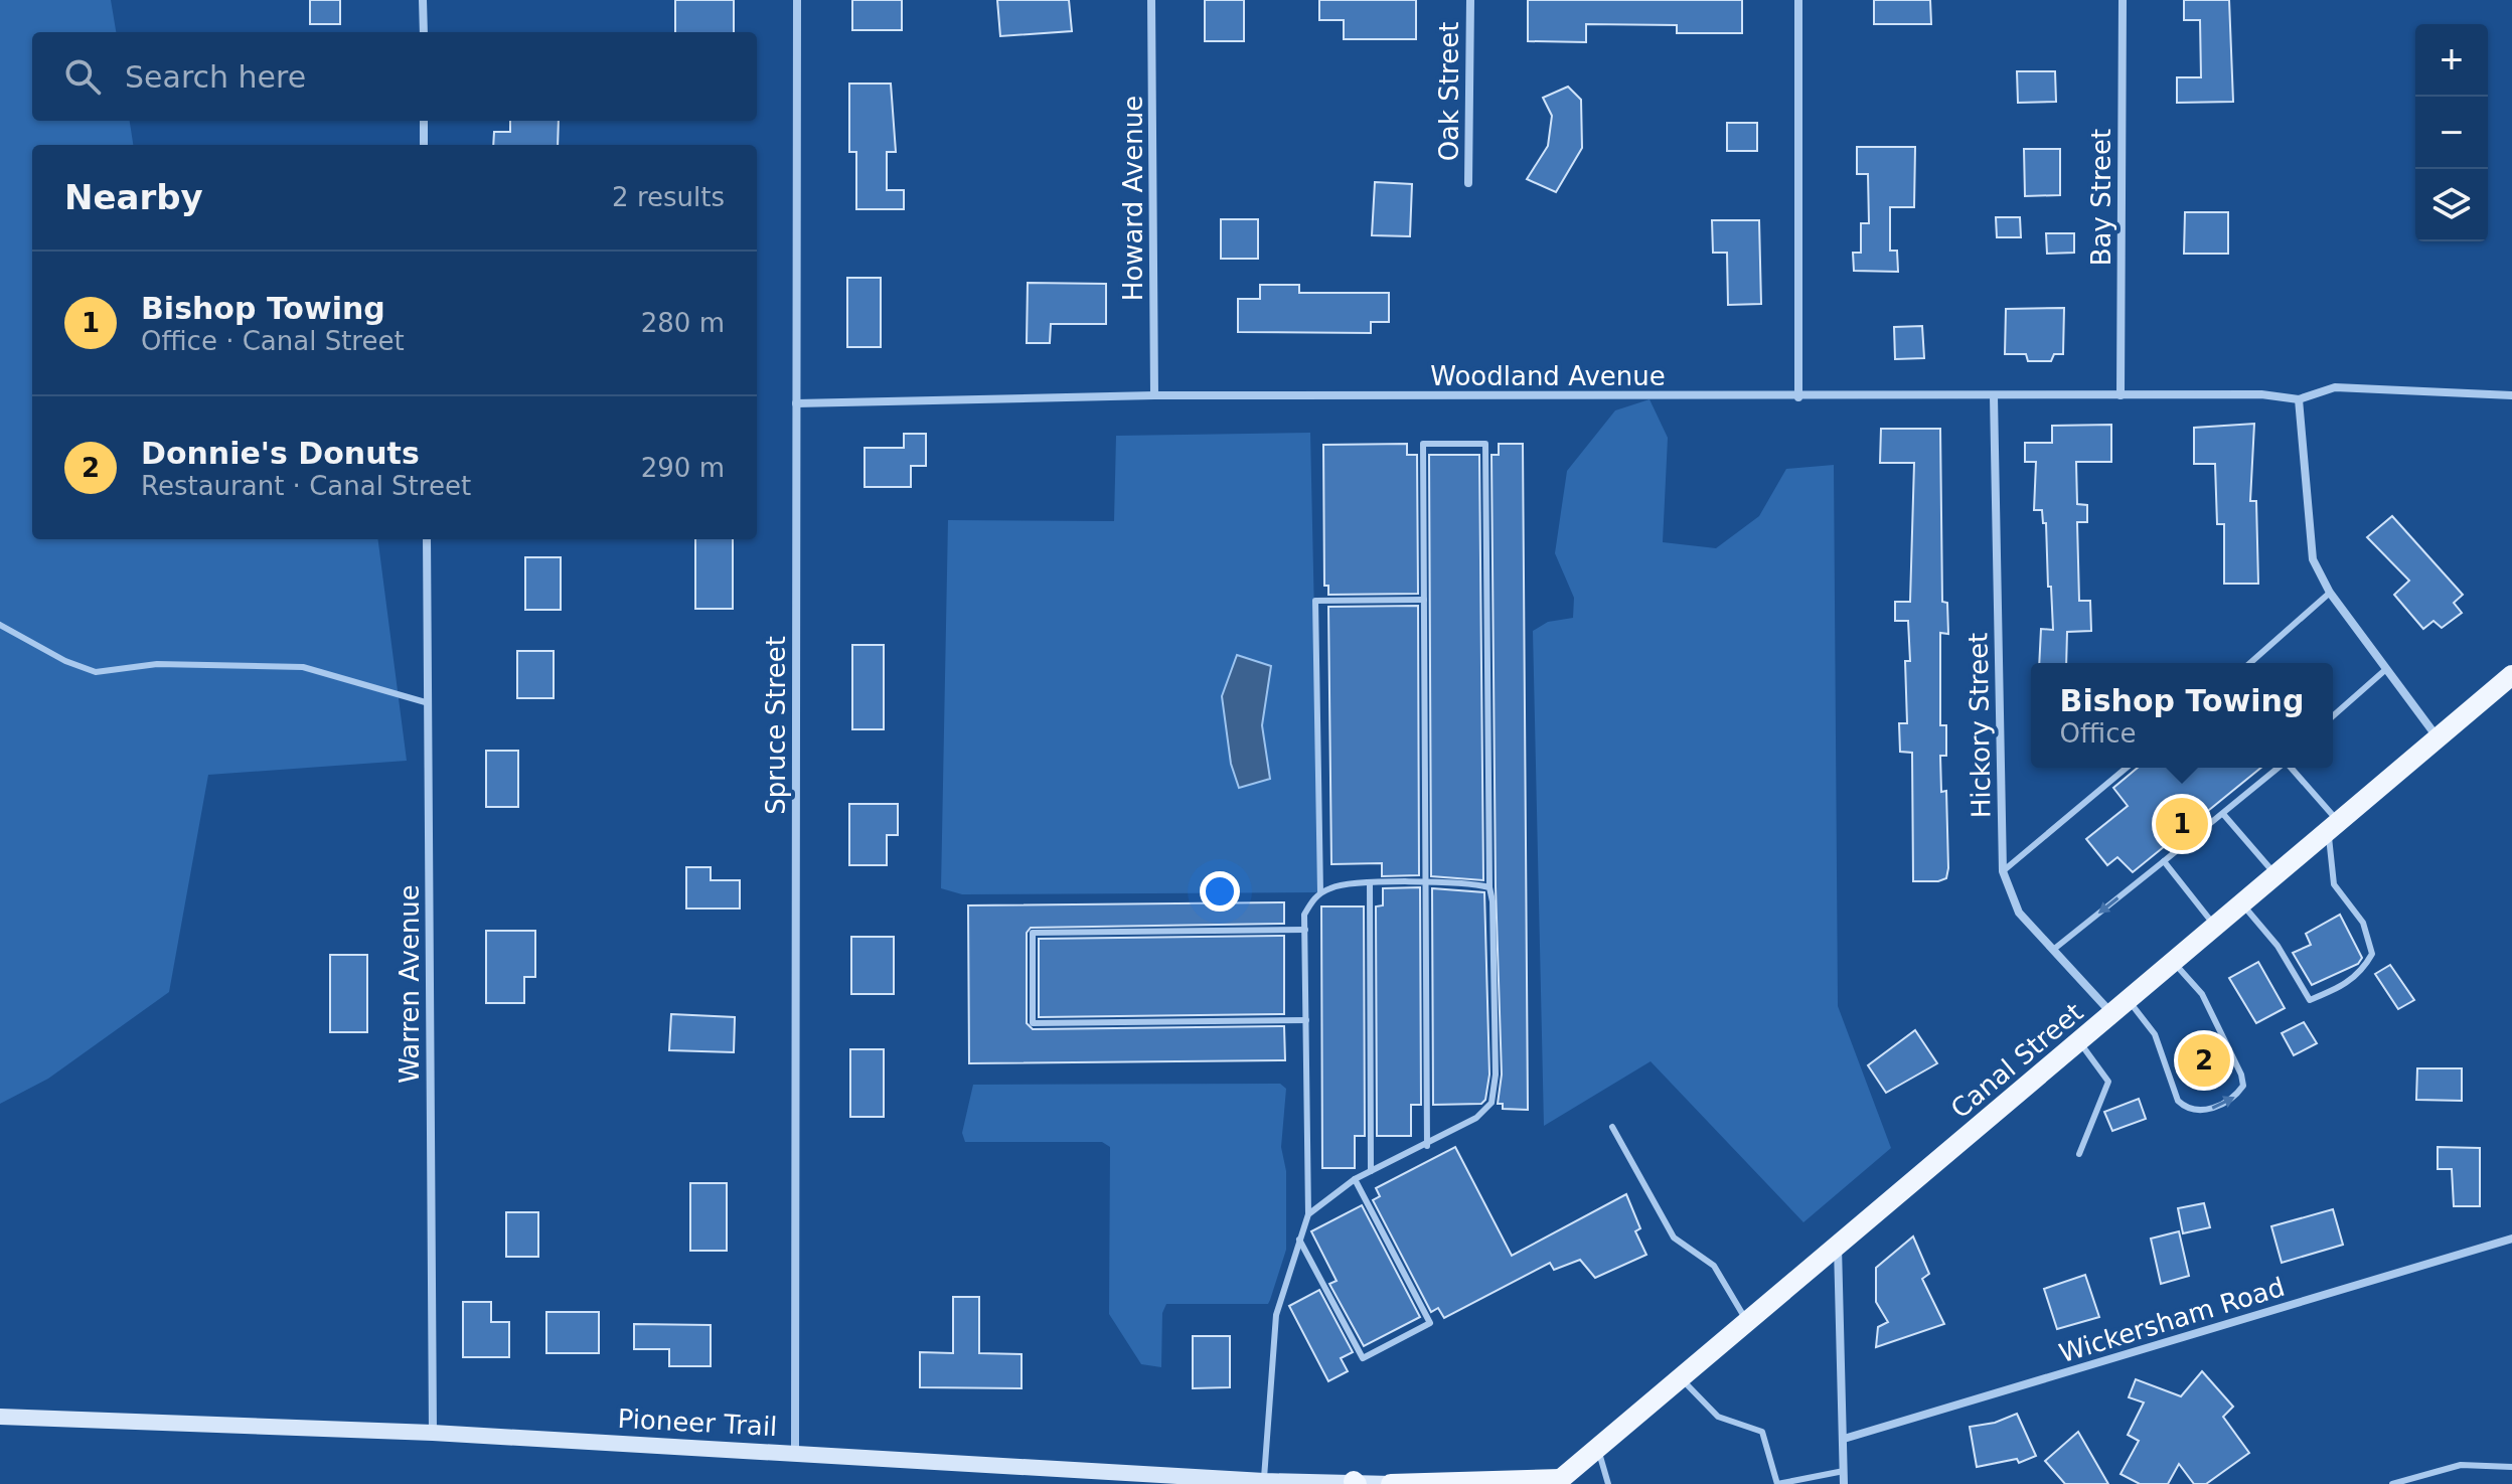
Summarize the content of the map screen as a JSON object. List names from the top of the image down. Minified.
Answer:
{"streets":{"main road":["Canal Street"],"street":["Oak Street","Bay Street","Howard Avenue","Woodland Avenue","Spruce Street","Hickory Street","Warren Avenue","Wickersham Road","Pioneer Trail"]},"crossings":[["Bay Street","Woodland Avenue"],["Howard Avenue","Woodland Avenue"],["Woodland Avenue","Spruce Street"],["Woodland Avenue","Hickory Street"],["Spruce Street","Pioneer Trail"],["Hickory Street","Canal Street"],["Warren Avenue","Pioneer Trail"]],"page":{"map_buttons":["+","−"],"search":"Search here","heading":["Nearby","2 results"],"list":[{"mark":"1","name":"Bishop Towing","note":"Office · Canal Street","value":"280 m"},{"mark":"2","name":"Donnie's Donuts","note":"Restaurant · Canal Street","value":"290 m"}],"popup":["Bishop Towing","Office"],"pins":["1","2"]}}
